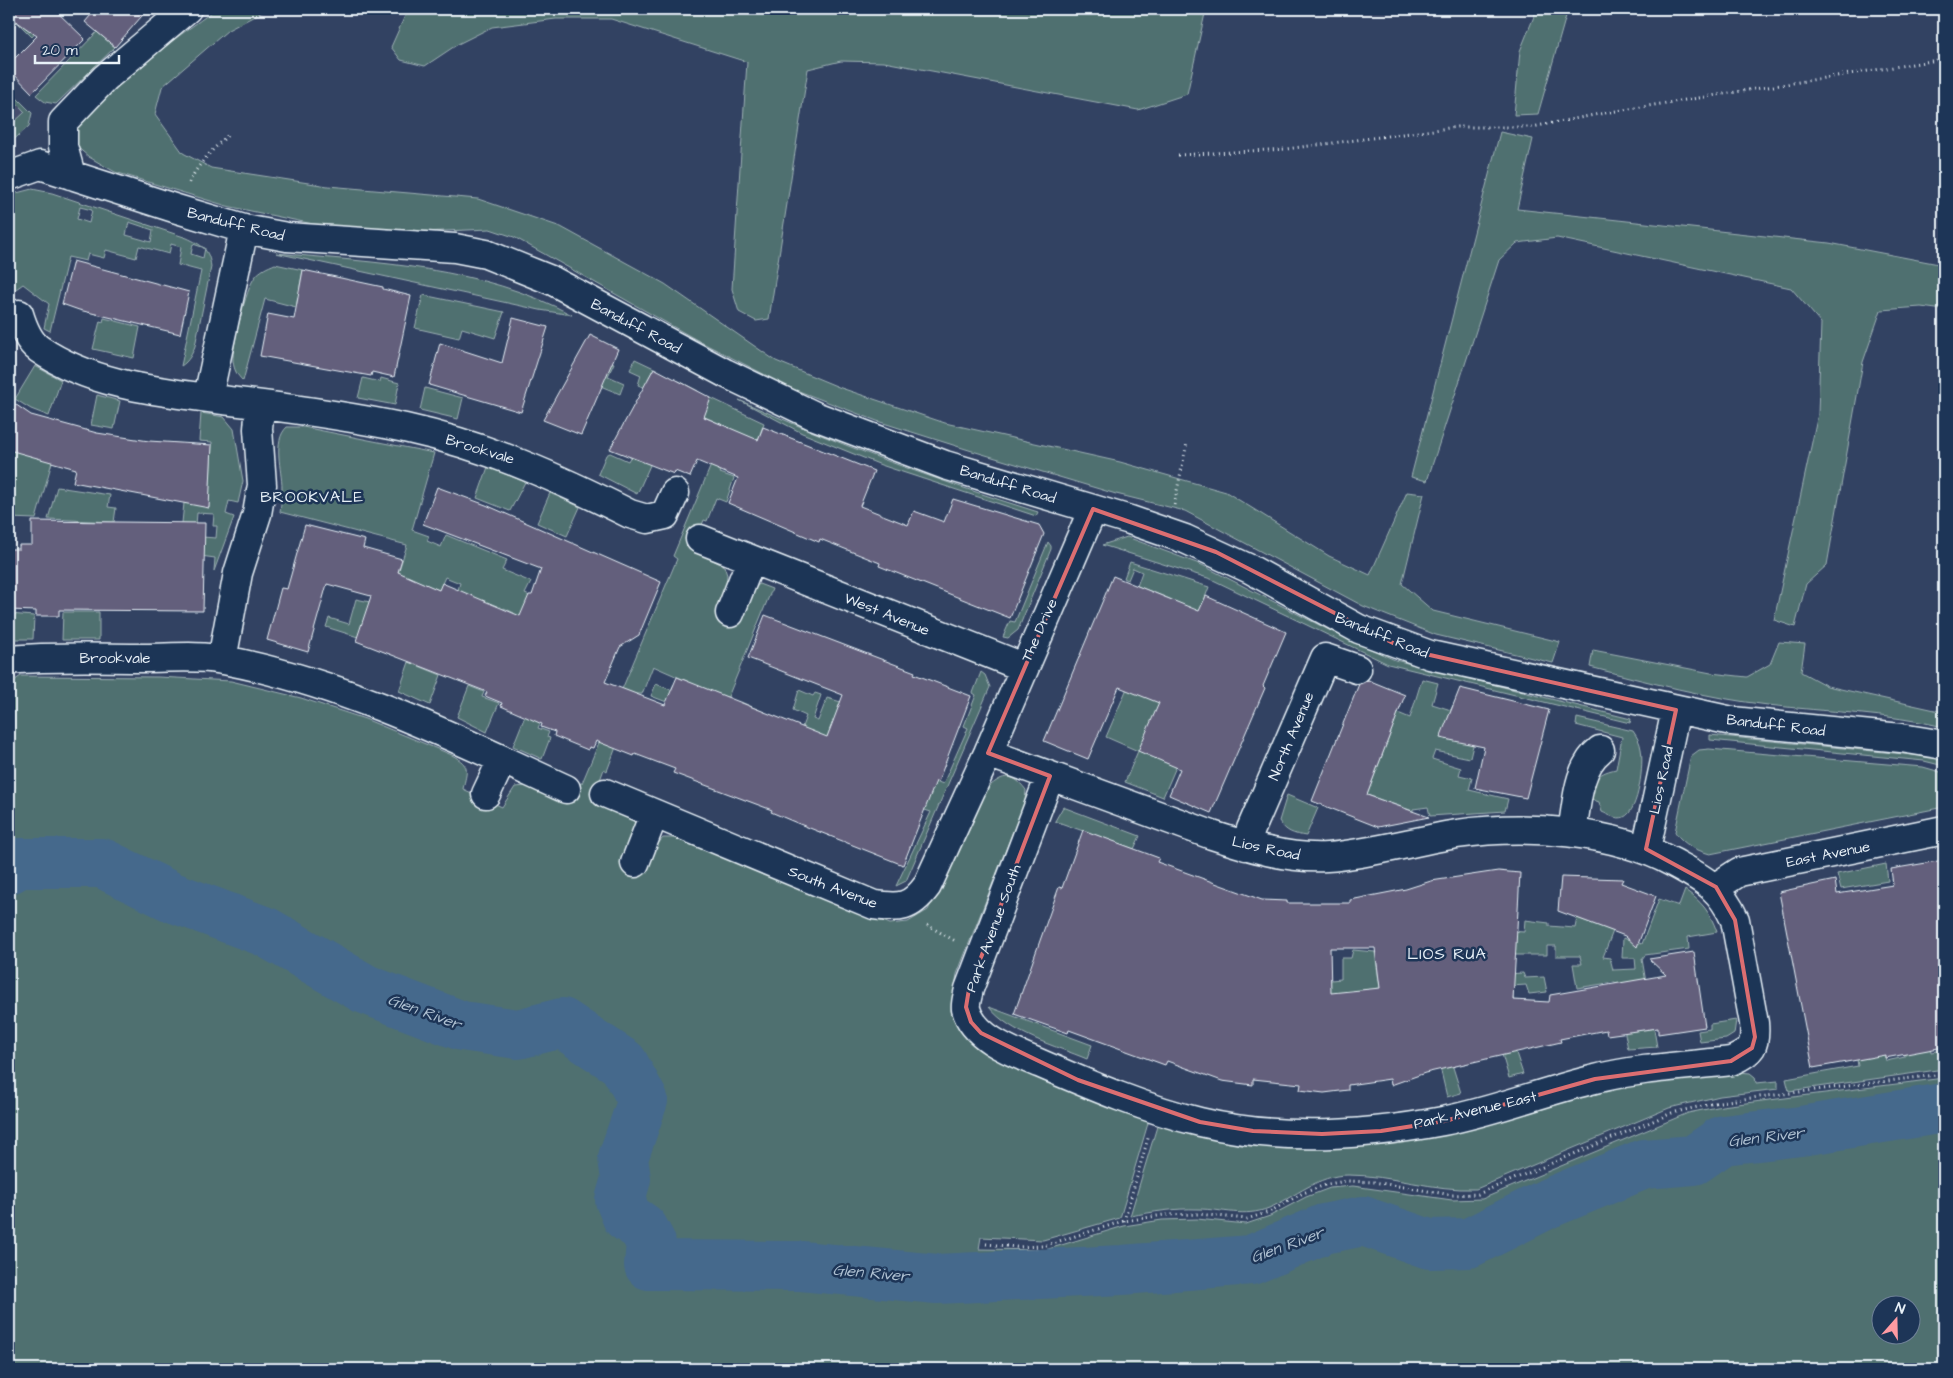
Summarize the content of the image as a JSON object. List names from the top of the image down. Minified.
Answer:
{"streets":{"street":["Banduff Road","Brookvale","West Avenue","The Drive","North Avenue","Lios Road","East Avenue","South Avenue","Park Avenue South","Park Avenue East"]},"crossings":[["Banduff Road","The Drive"],["Banduff Road","Lios Road"],["West Avenue","The Drive"],["The Drive","Lios Road"],["North Avenue","Lios Road"],["Lios Road","East Avenue"],["Lios Road","Park Avenue South"],["Lios Road","Park Avenue East"],["East Avenue","Park Avenue East"],["Park Avenue South","Park Avenue East"]],"districts":["BROOKVALE","LIOS RUA"],"water":["Glen River"],"scale_bar":"20 m","north":"top"}
